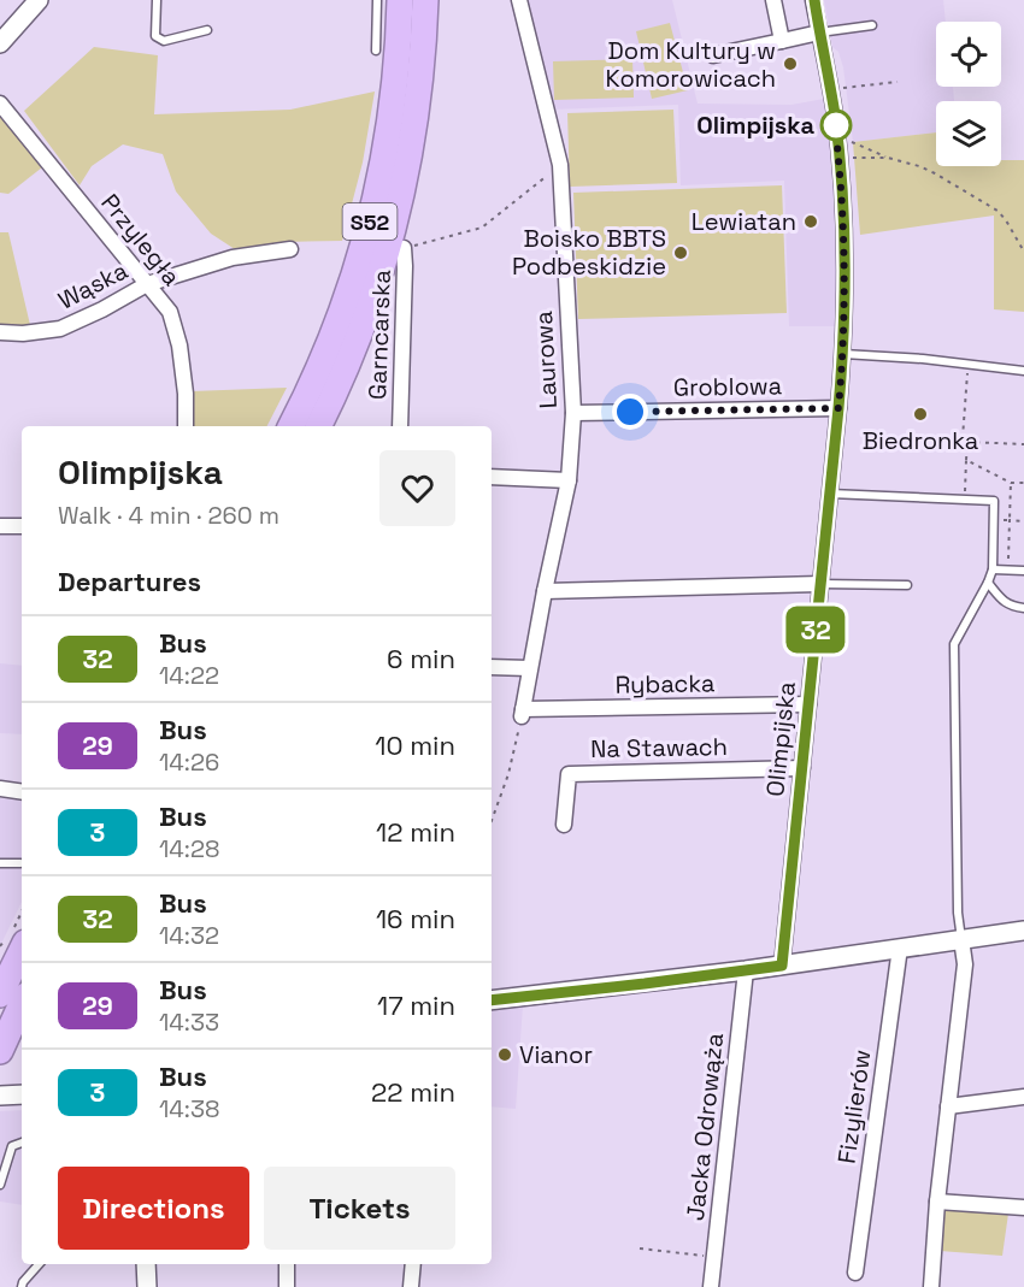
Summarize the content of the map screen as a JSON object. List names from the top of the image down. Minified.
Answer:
{"streets":{"highway":["S52"],"street":["Przyległa","Wąska","Garncarska","Laurowa","Groblowa","Rybacka","Olimpijska","Na Stawach","Fizylierów","Jacka Odrowąża"]},"crossings":[["Przyległa","Wąska"],["Garncarska","Laurowa"],["Laurowa","Groblowa"],["Laurowa","Rybacka"],["Groblowa","Olimpijska"],["Rybacka","Olimpijska"],["Olimpijska","Na Stawach"]],"places":["Dom Kultury w Komorowicach","Olimpijska","Lewiatan","Boisko BBTS Podbeskidzie","Biedronka","Vianor"],"lines":["bus line 32"],"page":{"on_map":"32","heading":[["Olimpijska","Walk · 4 min · 260 m"],"Departures"],"list":[{"mark":"32","name":"Bus","note":"14:22","value":"6 min"},{"mark":"29","name":"Bus","note":"14:26","value":"10 min"},{"mark":"3","name":"Bus","note":"14:28","value":"12 min"},{"mark":"32","name":"Bus","note":"14:32","value":"16 min"},{"mark":"29","name":"Bus","note":"14:33","value":"17 min"},{"mark":"3","name":"Bus","note":"14:38","value":"22 min"}],"buttons":["Directions","Tickets"]}}
